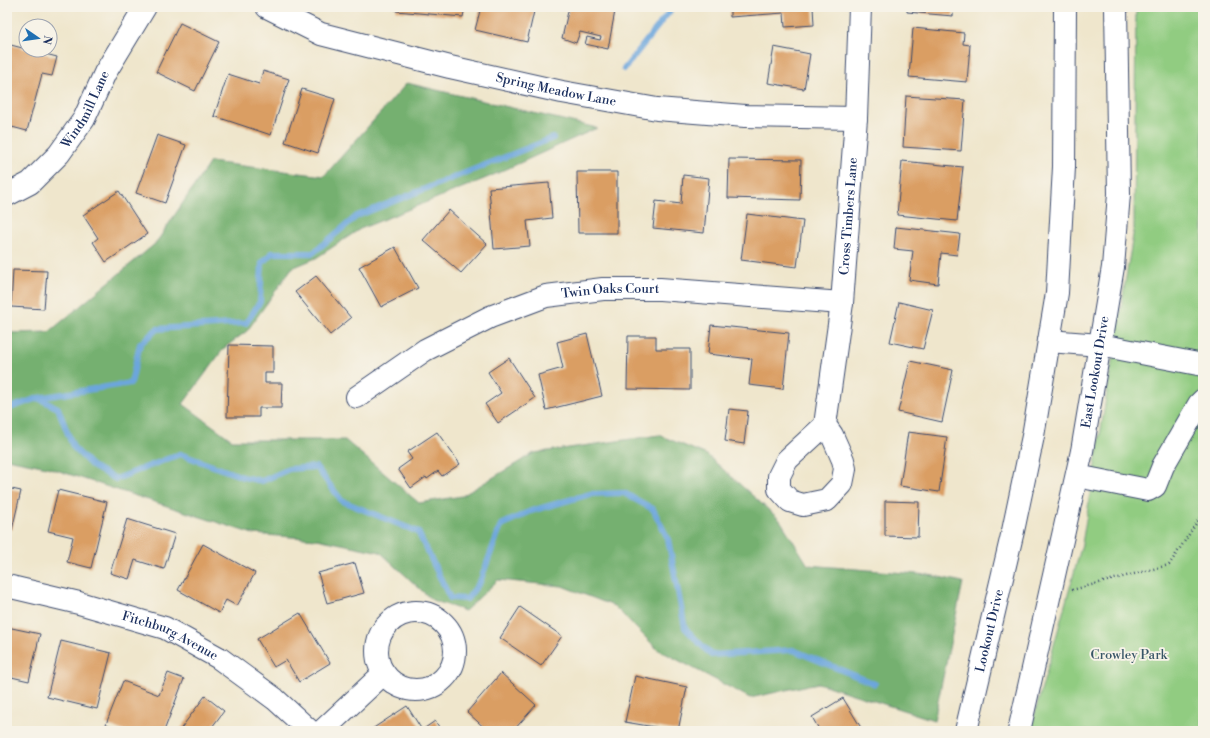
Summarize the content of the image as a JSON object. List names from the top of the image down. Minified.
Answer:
{"streets":{"street":["Spring Meadow Lane","Windmill Lane","Cross Timbers Lane","Twin Oaks Court","East Lookout Drive","Lookout Drive","Fitchburg Avenue"]},"crossings":[["Spring Meadow Lane","Cross Timbers Lane"],["Cross Timbers Lane","Twin Oaks Court"]],"parks":["Crowley Park"],"north":"right"}
